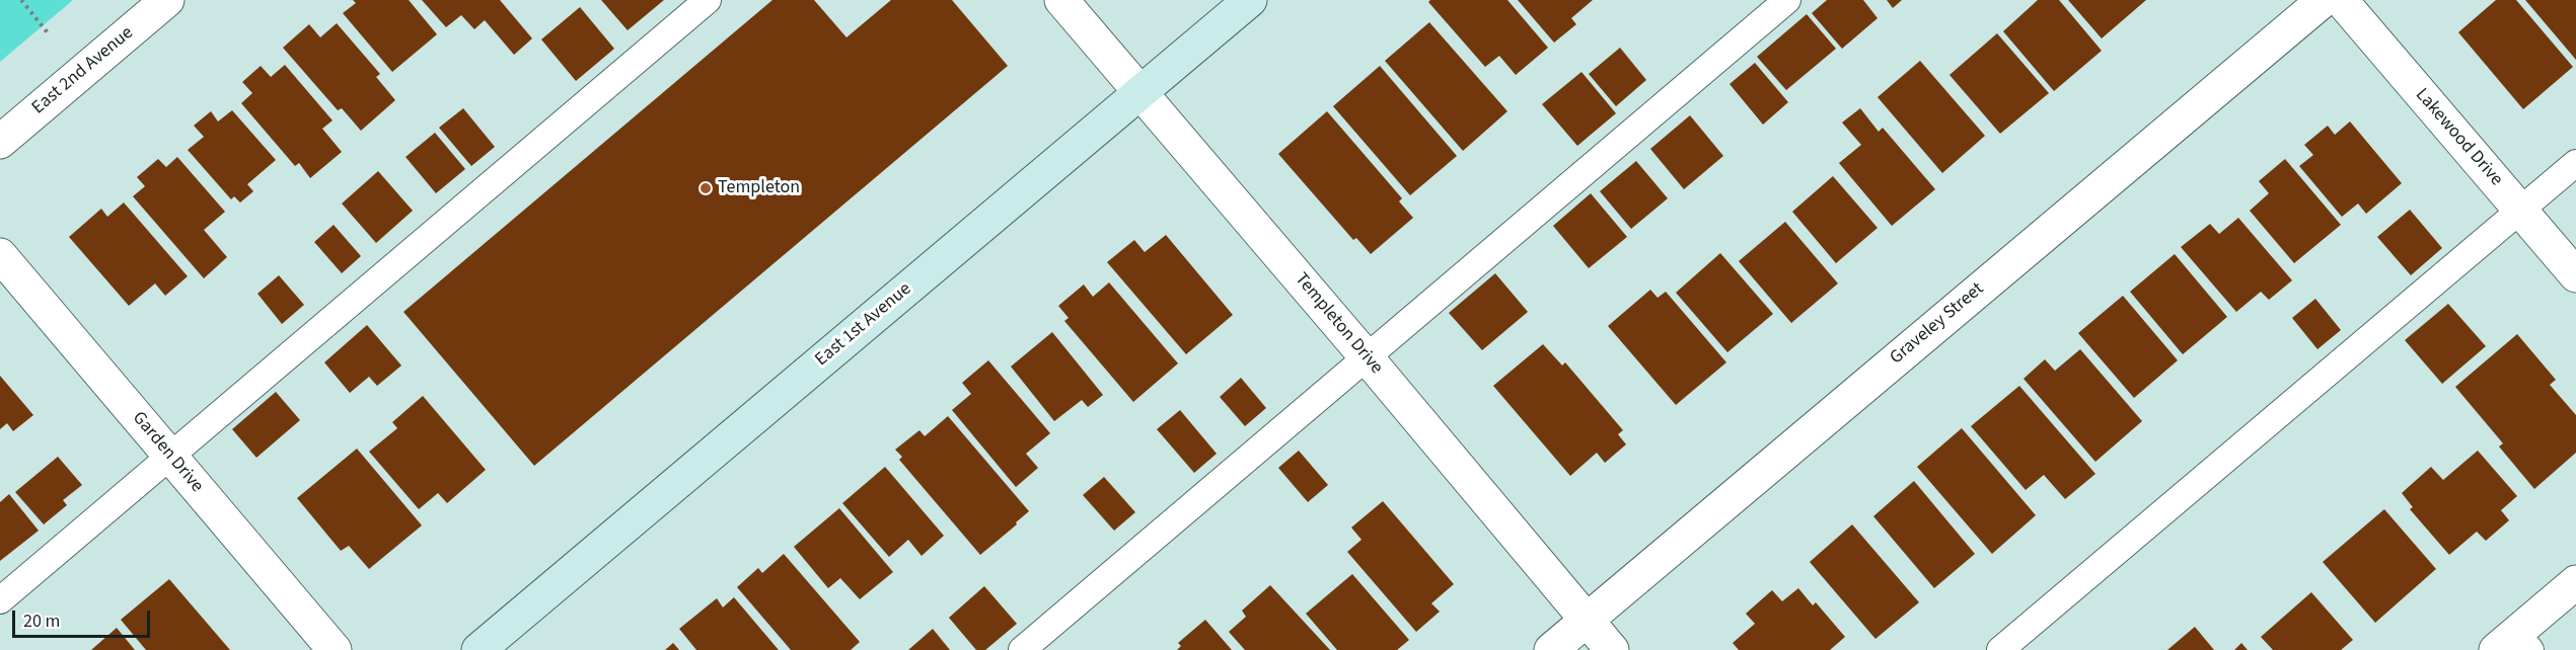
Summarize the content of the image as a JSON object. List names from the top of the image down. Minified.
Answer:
{"streets":{"main road":["East 1st Avenue"],"street":["East 2nd Avenue","Lakewood Drive","Templeton Drive","Graveley Street","Garden Drive"]},"crossings":[["Templeton Drive","Graveley Street"],["Templeton Drive","East 1st Avenue"]],"places":["Templeton"],"scale_bar":"20 m"}
